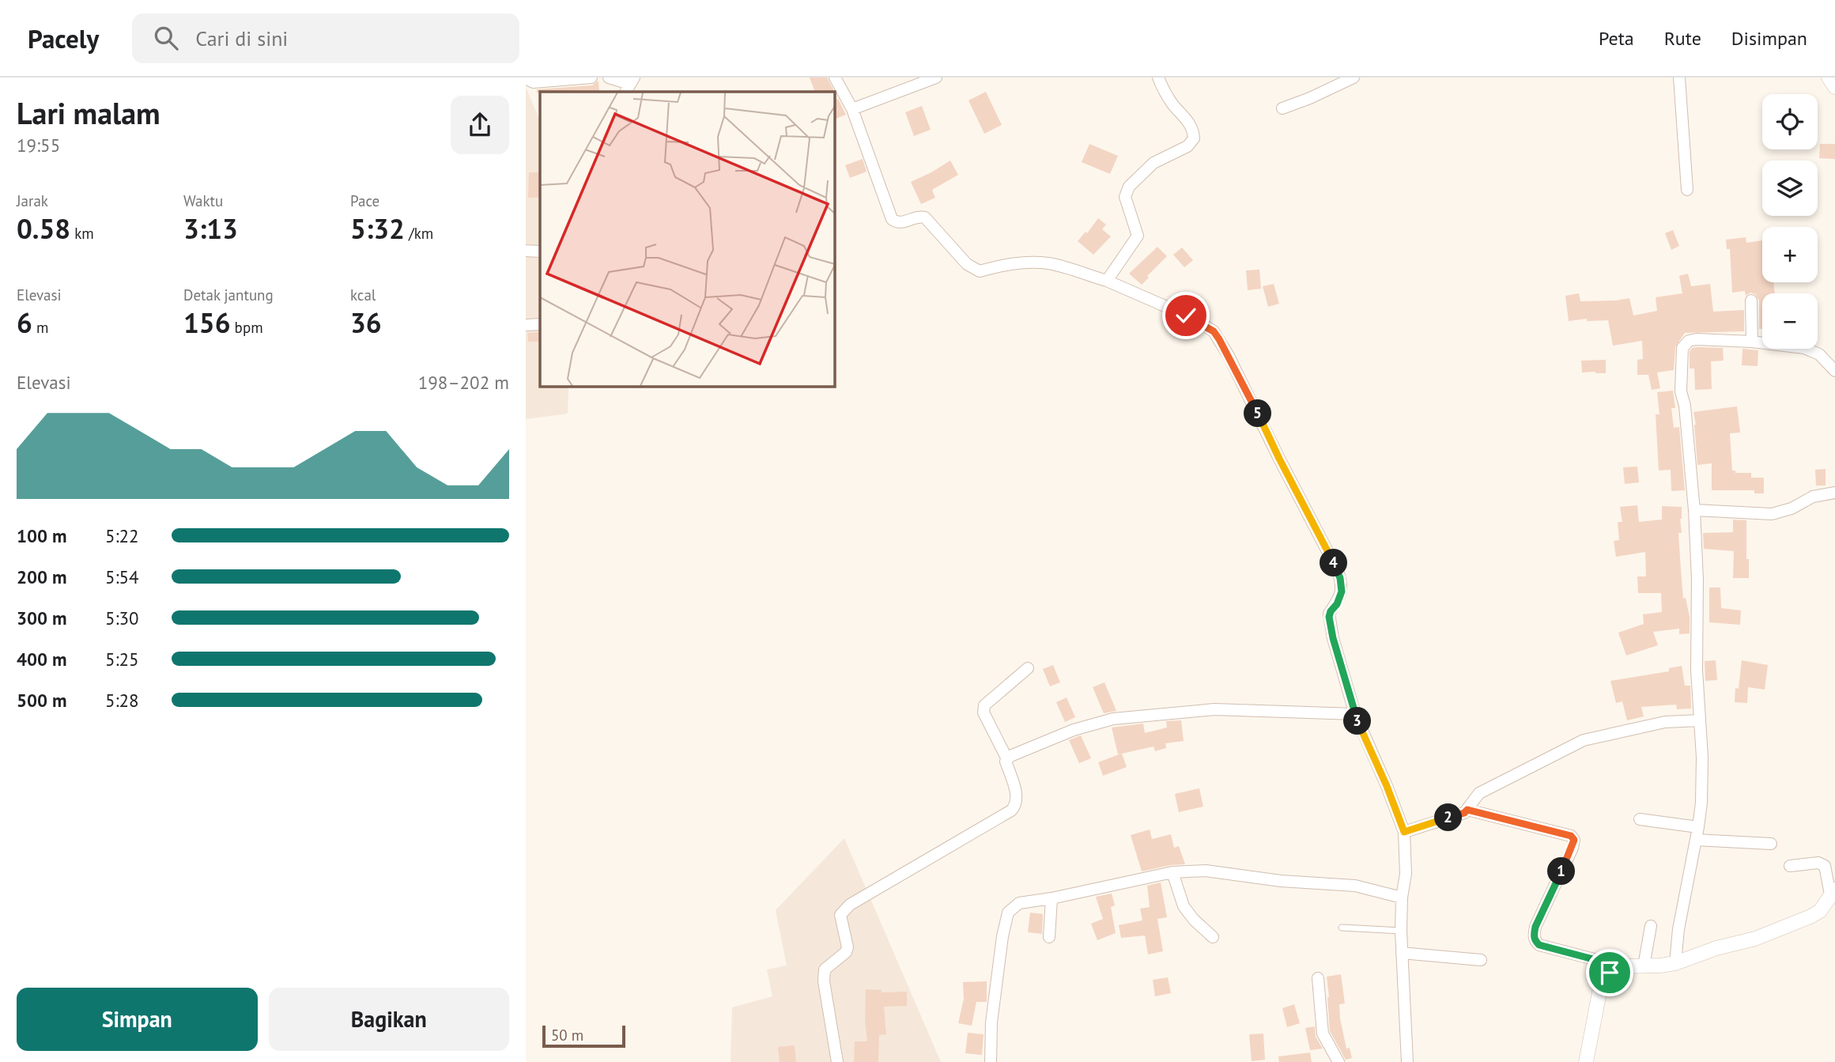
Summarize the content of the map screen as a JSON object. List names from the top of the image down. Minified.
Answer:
{"scale_bar":"50 m","page":{"header":"Pacely","search":"Cari di sini","nav":["Peta","Rute","Disimpan"],"heading":["Lari malam","19:55"],"map_buttons":["+","−"],"stats":[["Jarak","0.58 km"],["Waktu","3:13"],["Pace","5:32 /km"],["Elevasi","6 m"],["Detak jantung","156 bpm"],["kcal","36"]],"chart":["Elevasi","198–202 m"],"pins":["5","4","3","2","1"],"list":[{"name":"100 m","note":"5:22"},{"name":"200 m","note":"5:54"},{"name":"300 m","note":"5:30"},{"name":"400 m","note":"5:25"},{"name":"500 m","note":"5:28"}],"buttons":["Simpan","Bagikan"],"scale":"50 m"}}
